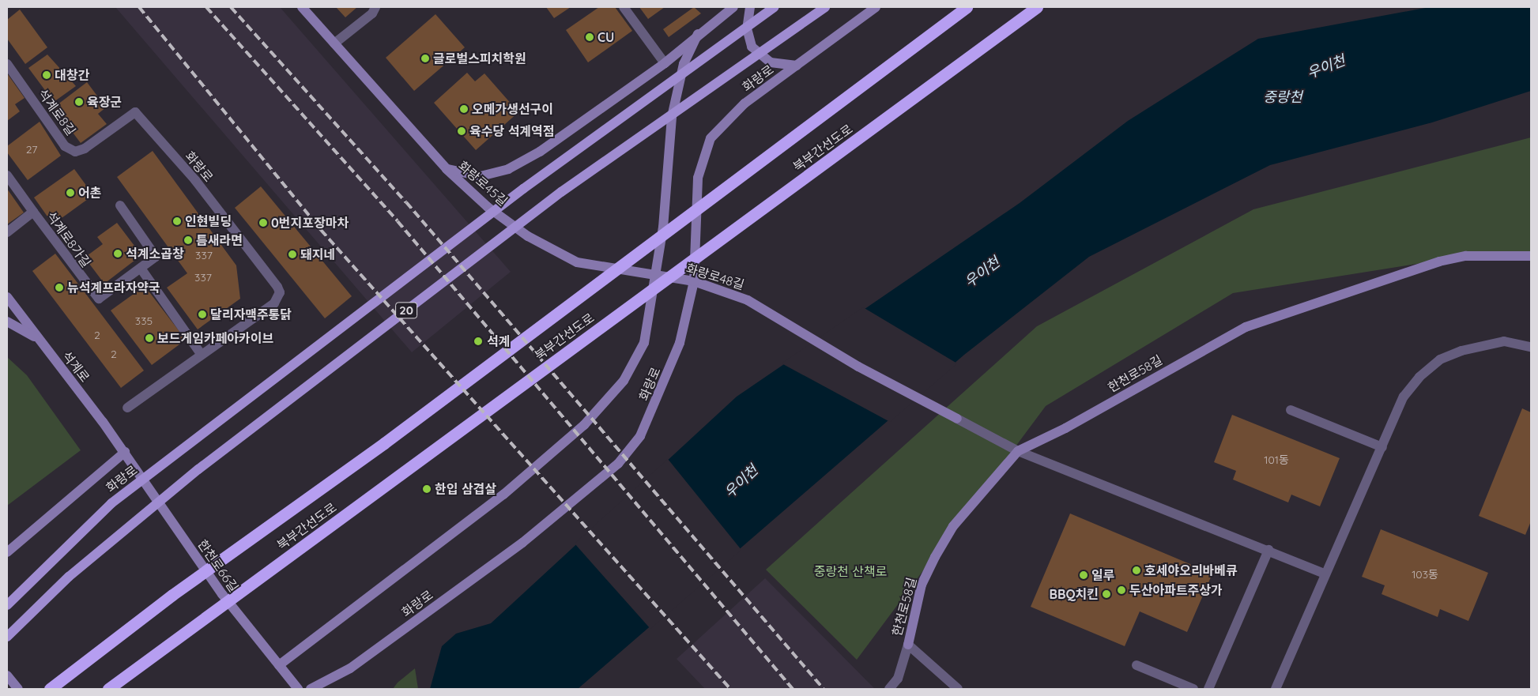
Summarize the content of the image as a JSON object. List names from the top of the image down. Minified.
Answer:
{"streets":{"highway":["북부간선도로"],"main road":["화랑로","20"],"street":["석계로8길","화랑로45길","석계로8가길","화랑로48길","석계로","한천로58길","한천로66길"]},"crossings":[["화랑로","석계로8길"],["화랑로","화랑로45길"],["화랑로","화랑로48길"],["화랑로","석계로"],["화랑로","한천로66길"],["화랑로45길","화랑로48길"],["화랑로48길","한천로58길"],["석계로","한천로66길"]],"water":["우이천","중랑천"],"parks":["중랑천 산책로"],"places":["CU","글로벌스피치학원","대창간","육장군","오메가생선구이","육수당 석계역점","어촌","인현빌딩","0번지포장마차","틈새라면","석계소곱창","돼지네","뉴석계프라자약국","달리자맥주통닭","보드게임카페아카이브","석계","한입 삼겹살","호세야오리바베큐","일루","두산아파트주상가","BBQ치킨"],"house_numbers":["27","337","337","335","2","2","101동","103동"]}
